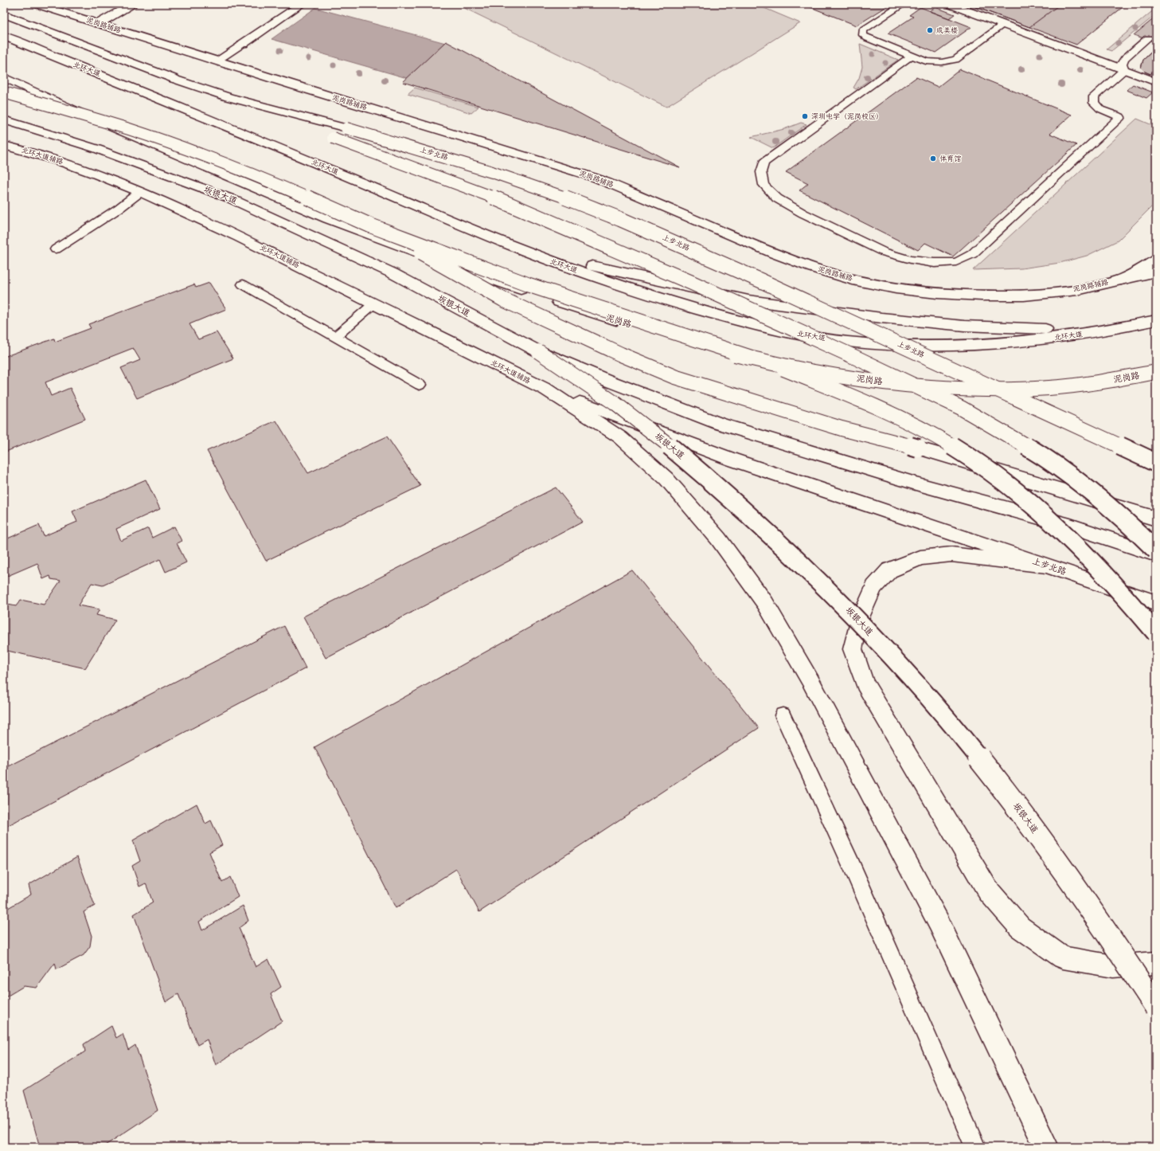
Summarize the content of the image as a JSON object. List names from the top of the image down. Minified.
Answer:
{"streets":{"main road":["泥岗路辅路","北环大道","上步北路","北环大道辅路","坂银大道","泥岗路"]},"crossings":[["上步北路","北环大道辅路"]],"places":["成美楼","深圳中学（泥岗校区）","体育馆"]}
